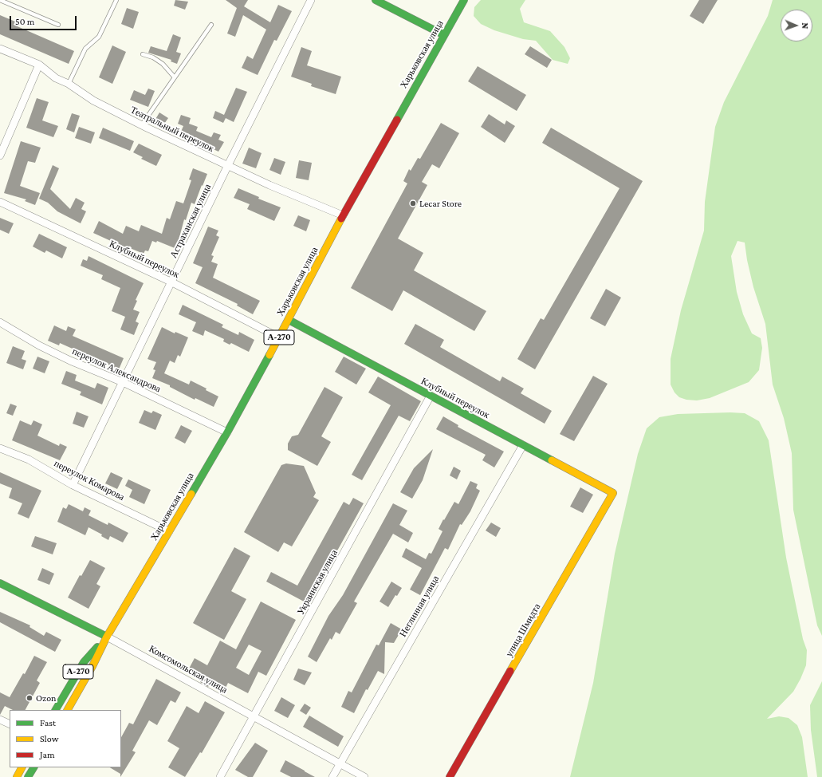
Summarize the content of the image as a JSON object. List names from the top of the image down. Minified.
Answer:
{"streets":{"main road":["Харьковская улица","Клубный переулок","А-270","улица Шмидта","Комсомольская улица"],"street":["Театральный переулок","Астраханская улица","переулок Александрова","переулок Комарова","Украинская улица","Неглинная улица"]},"crossings":[["Харьковская улица","Театральный переулок"],["Харьковская улица","Клубный переулок"],["Харьковская улица","переулок Александрова"],["Харьковская улица","переулок Комарова"],["Харьковская улица","Комсомольская улица"],["Театральный переулок","Астраханская улица"],["Астраханская улица","Клубный переулок"],["Астраханская улица","переулок Александрова"],["Астраханская улица","переулок Комарова"],["Клубный переулок","Украинская улица"],["Клубный переулок","Неглинная улица"],["Клубный переулок","улица Шмидта"],["Украинская улица","Комсомольская улица"],["Неглинная улица","Комсомольская улица"]],"places":["Lecar Store","Ozon"],"legend":["Fast","Slow","Jam"],"scale_bar":"50 m","north":"right"}
